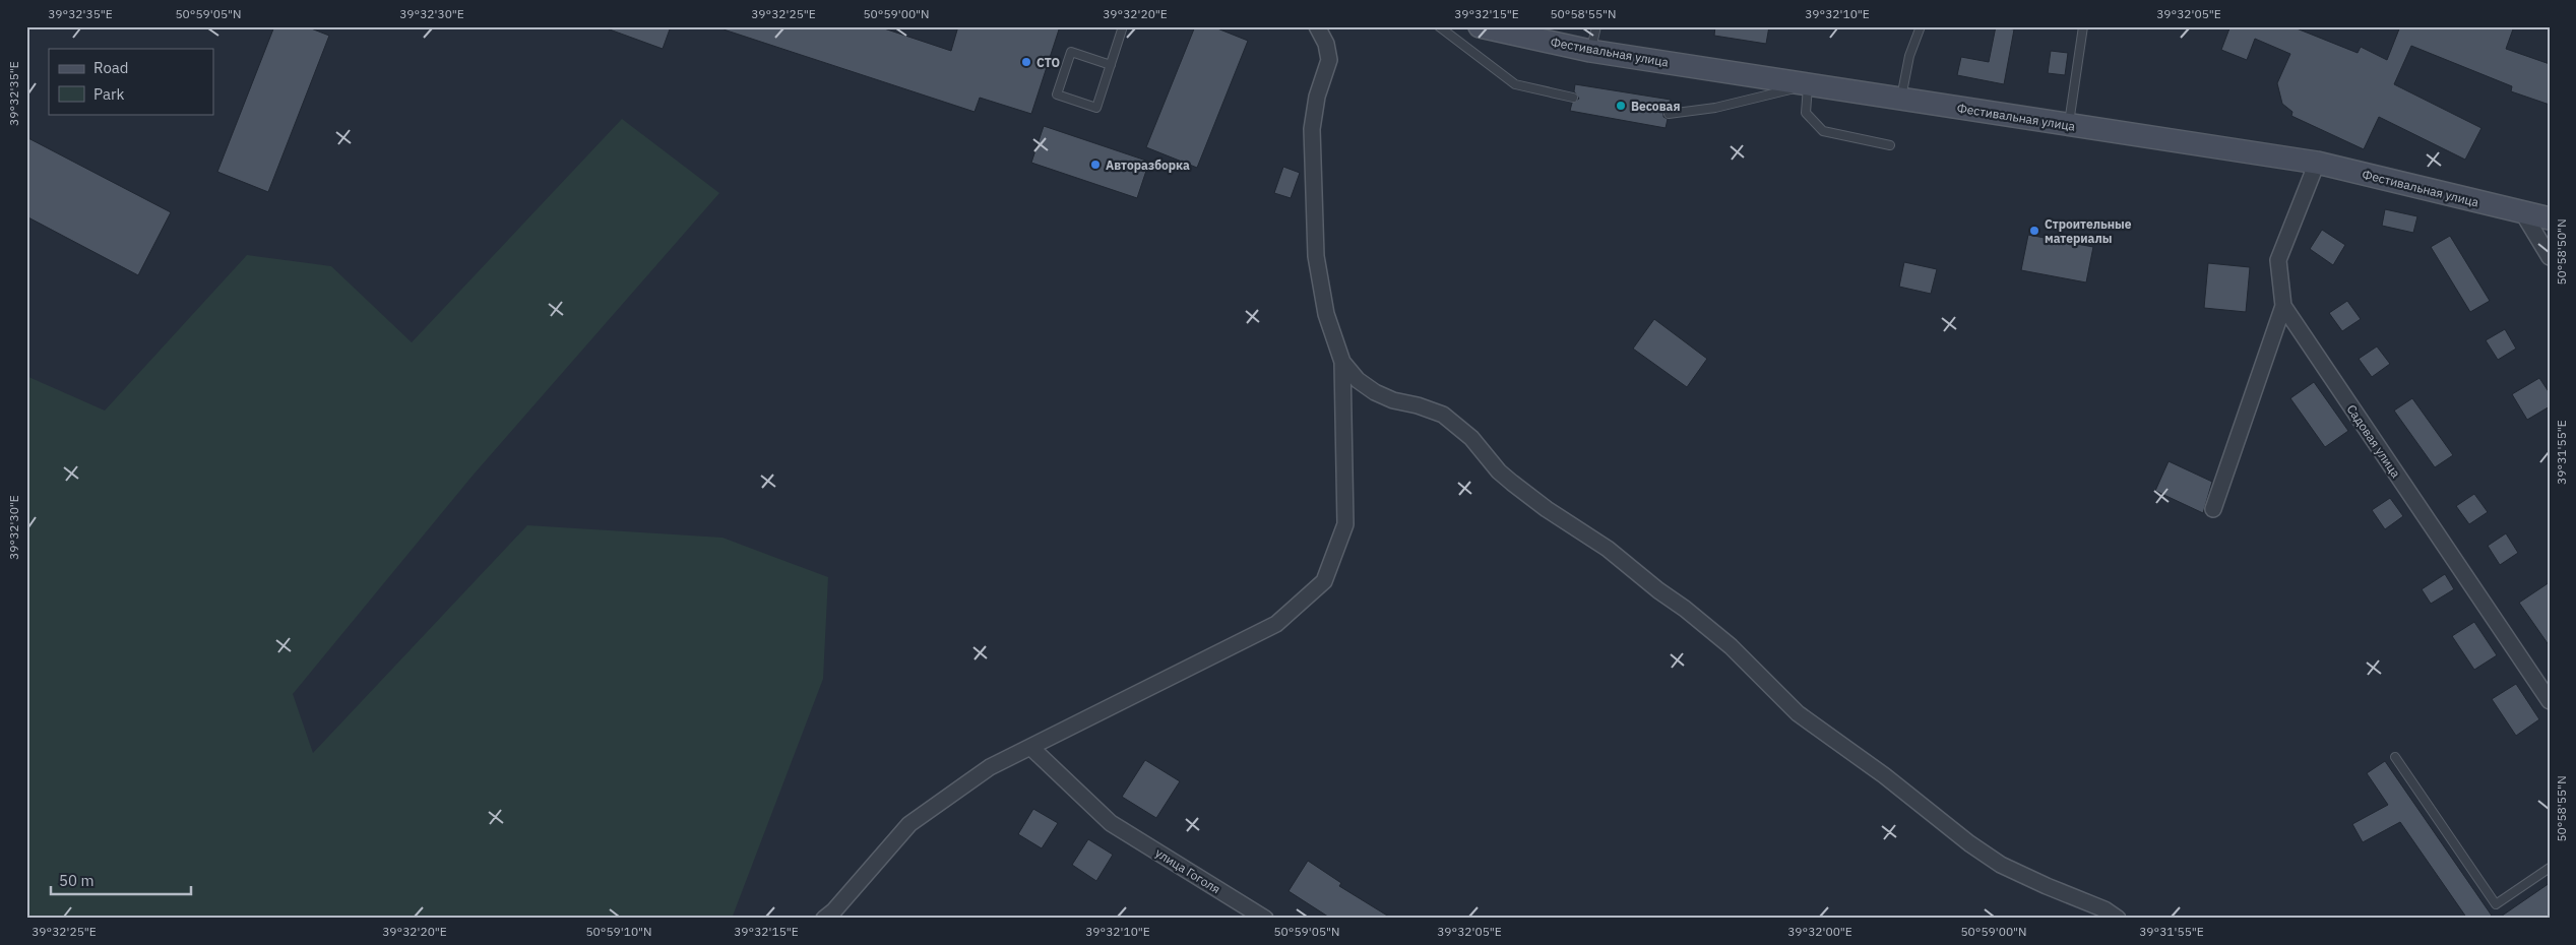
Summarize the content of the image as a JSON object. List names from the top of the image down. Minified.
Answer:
{"streets":{"main road":["Фестивальная улица"],"street":["Садовая улица","улица Гоголя"]},"crossings":[["Фестивальная улица","Садовая улица"]],"places":["СТО","Весовая","Авторазборка","Строительные материалы"],"legend":["Road","Park"],"scale_bar":"50 m","coordinates":["39°32'35\"E","50°59'05\"N","39°32'30\"E","39°32'25\"E","50°59'00\"N","39°32'20\"E","39°32'15\"E","50°58'55\"N","39°32'10\"E","39°32'05\"E","50°58'50\"N","39°31'55\"E","50°59'10\"N","39°32'00\"E"]}
